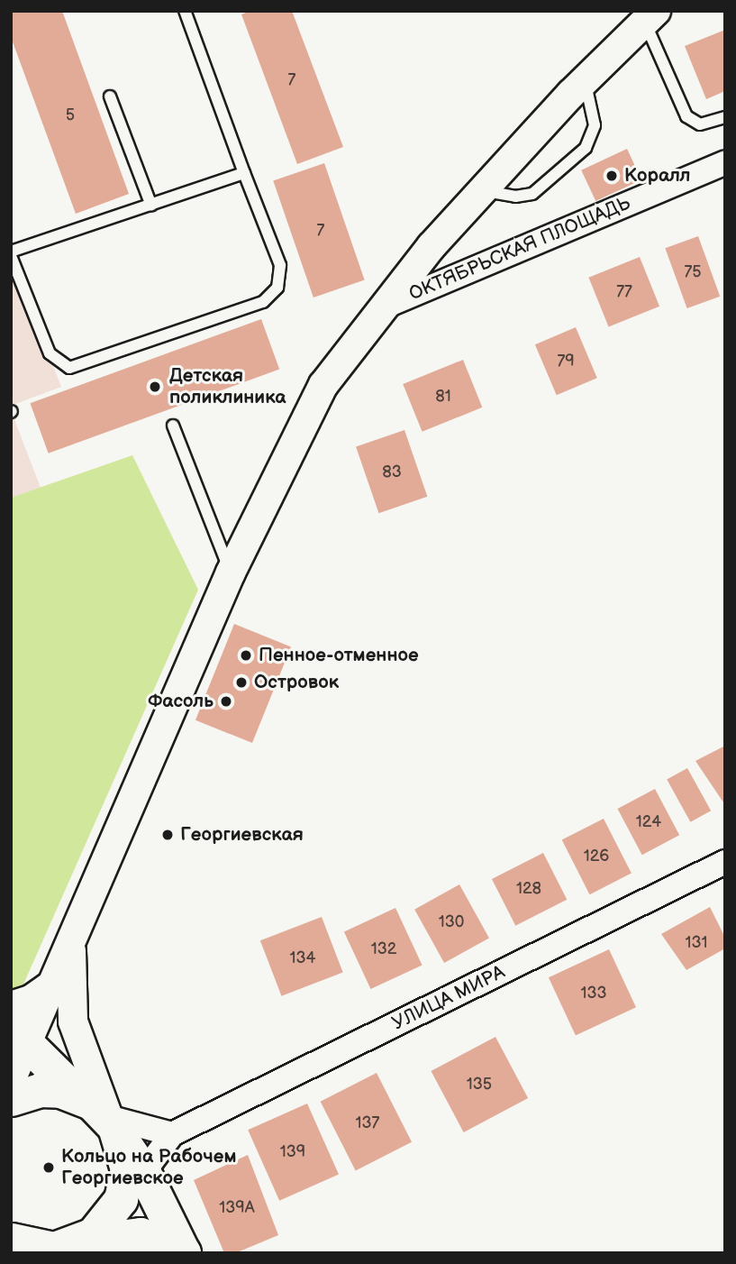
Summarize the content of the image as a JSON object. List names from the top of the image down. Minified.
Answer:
{"streets":{"street":["ОКТЯБРЬСКАЯ ПЛОЩАДЬ","УЛИЦА МИРА"]},"places":["Коралл","Детская поликлиника","Пенное-отменное","Островок","Фасоль","Георгиевская","Кольцо на Рабочем Георгиевское"],"house_numbers":["7","5","7","75","77","79","81","83","124","126","128","130","131","132","134","133","135","137","139","139А"]}
